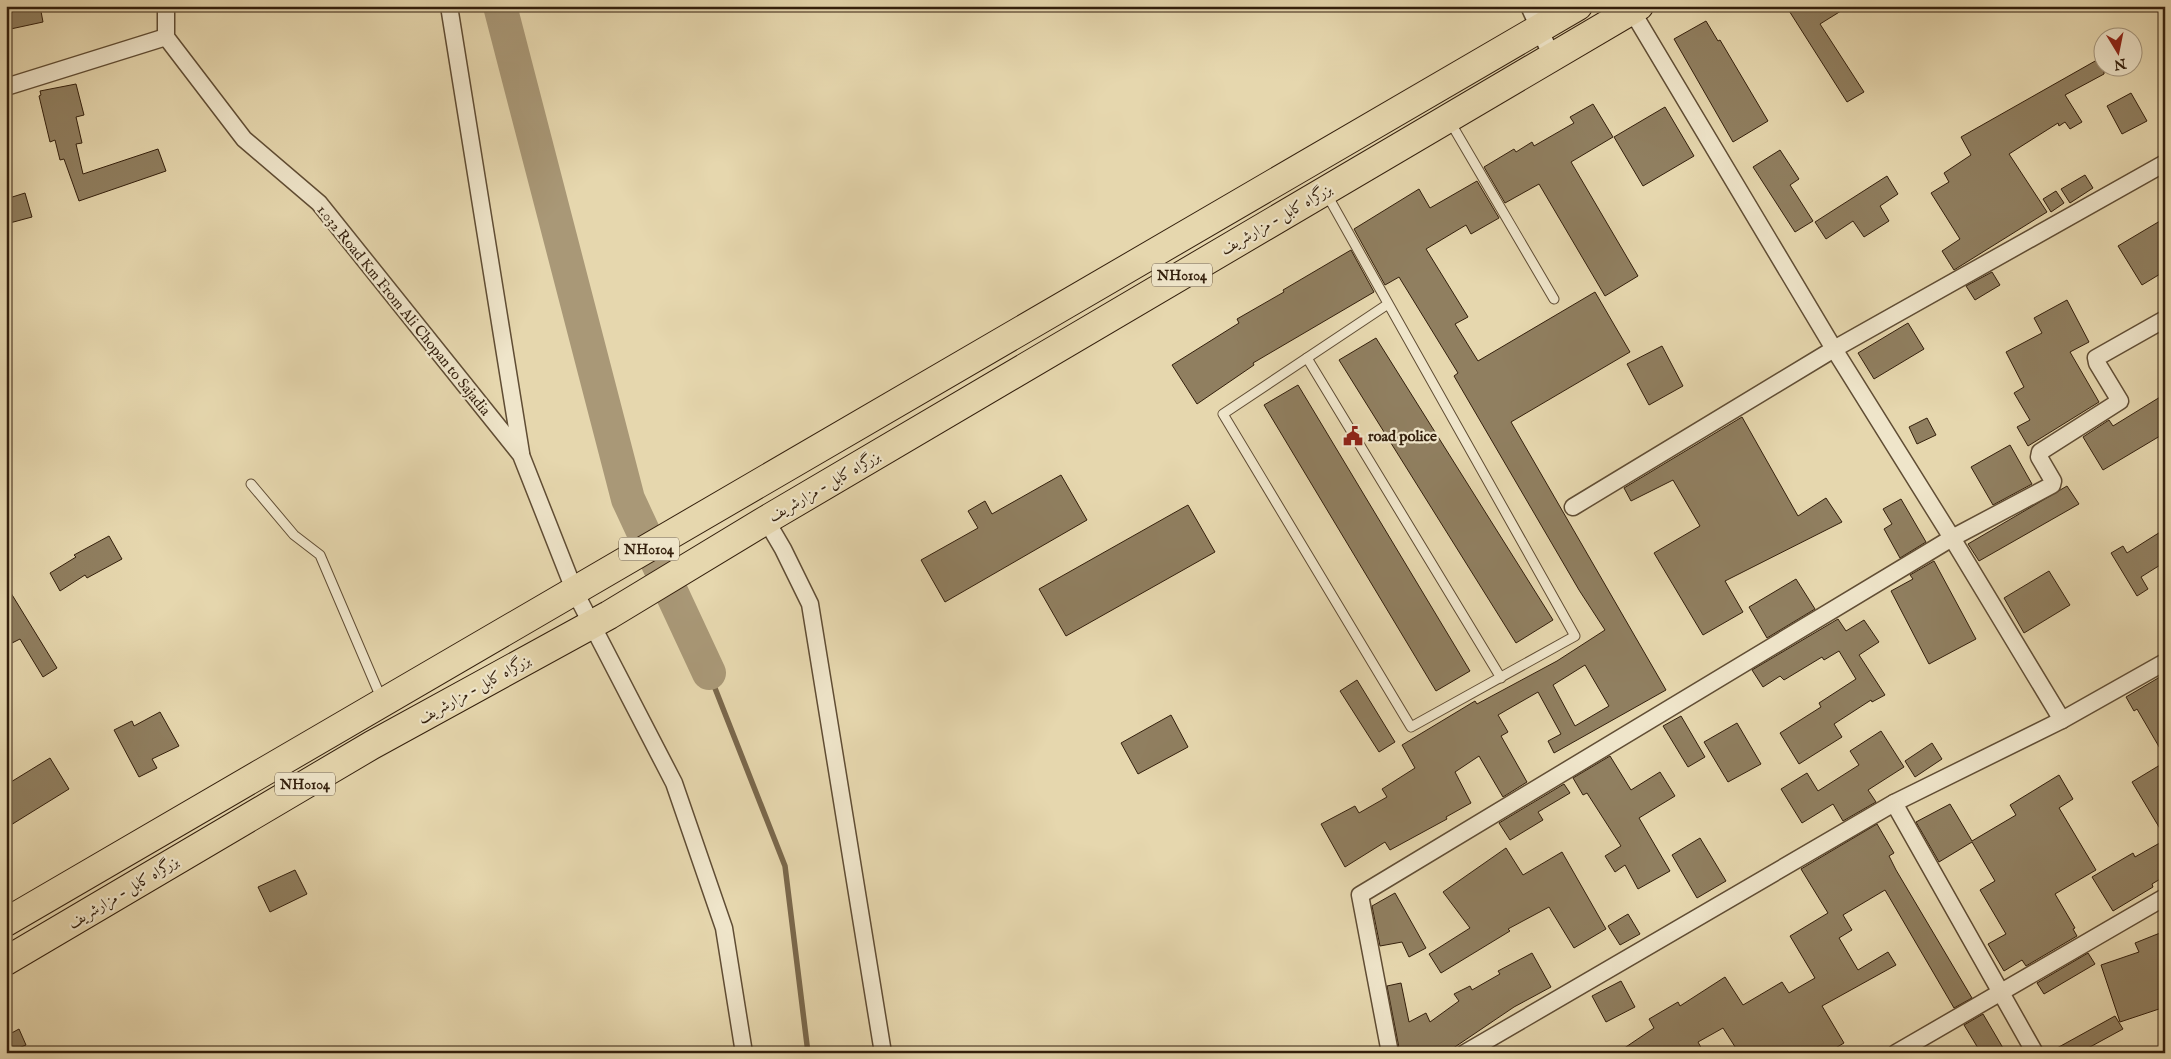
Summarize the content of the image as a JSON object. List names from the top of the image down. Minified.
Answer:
{"streets":{"highway":["بزرگراه کابل - مزارشریف","NH0104"],"street":["1.032 Road Km From Ali Chopan to Sajadia"]},"crossings":[["بزرگراه کابل - مزارشریف","1.032 Road Km From Ali Chopan to Sajadia"]],"places":{"public building":["road police"]},"north":"bottom"}
